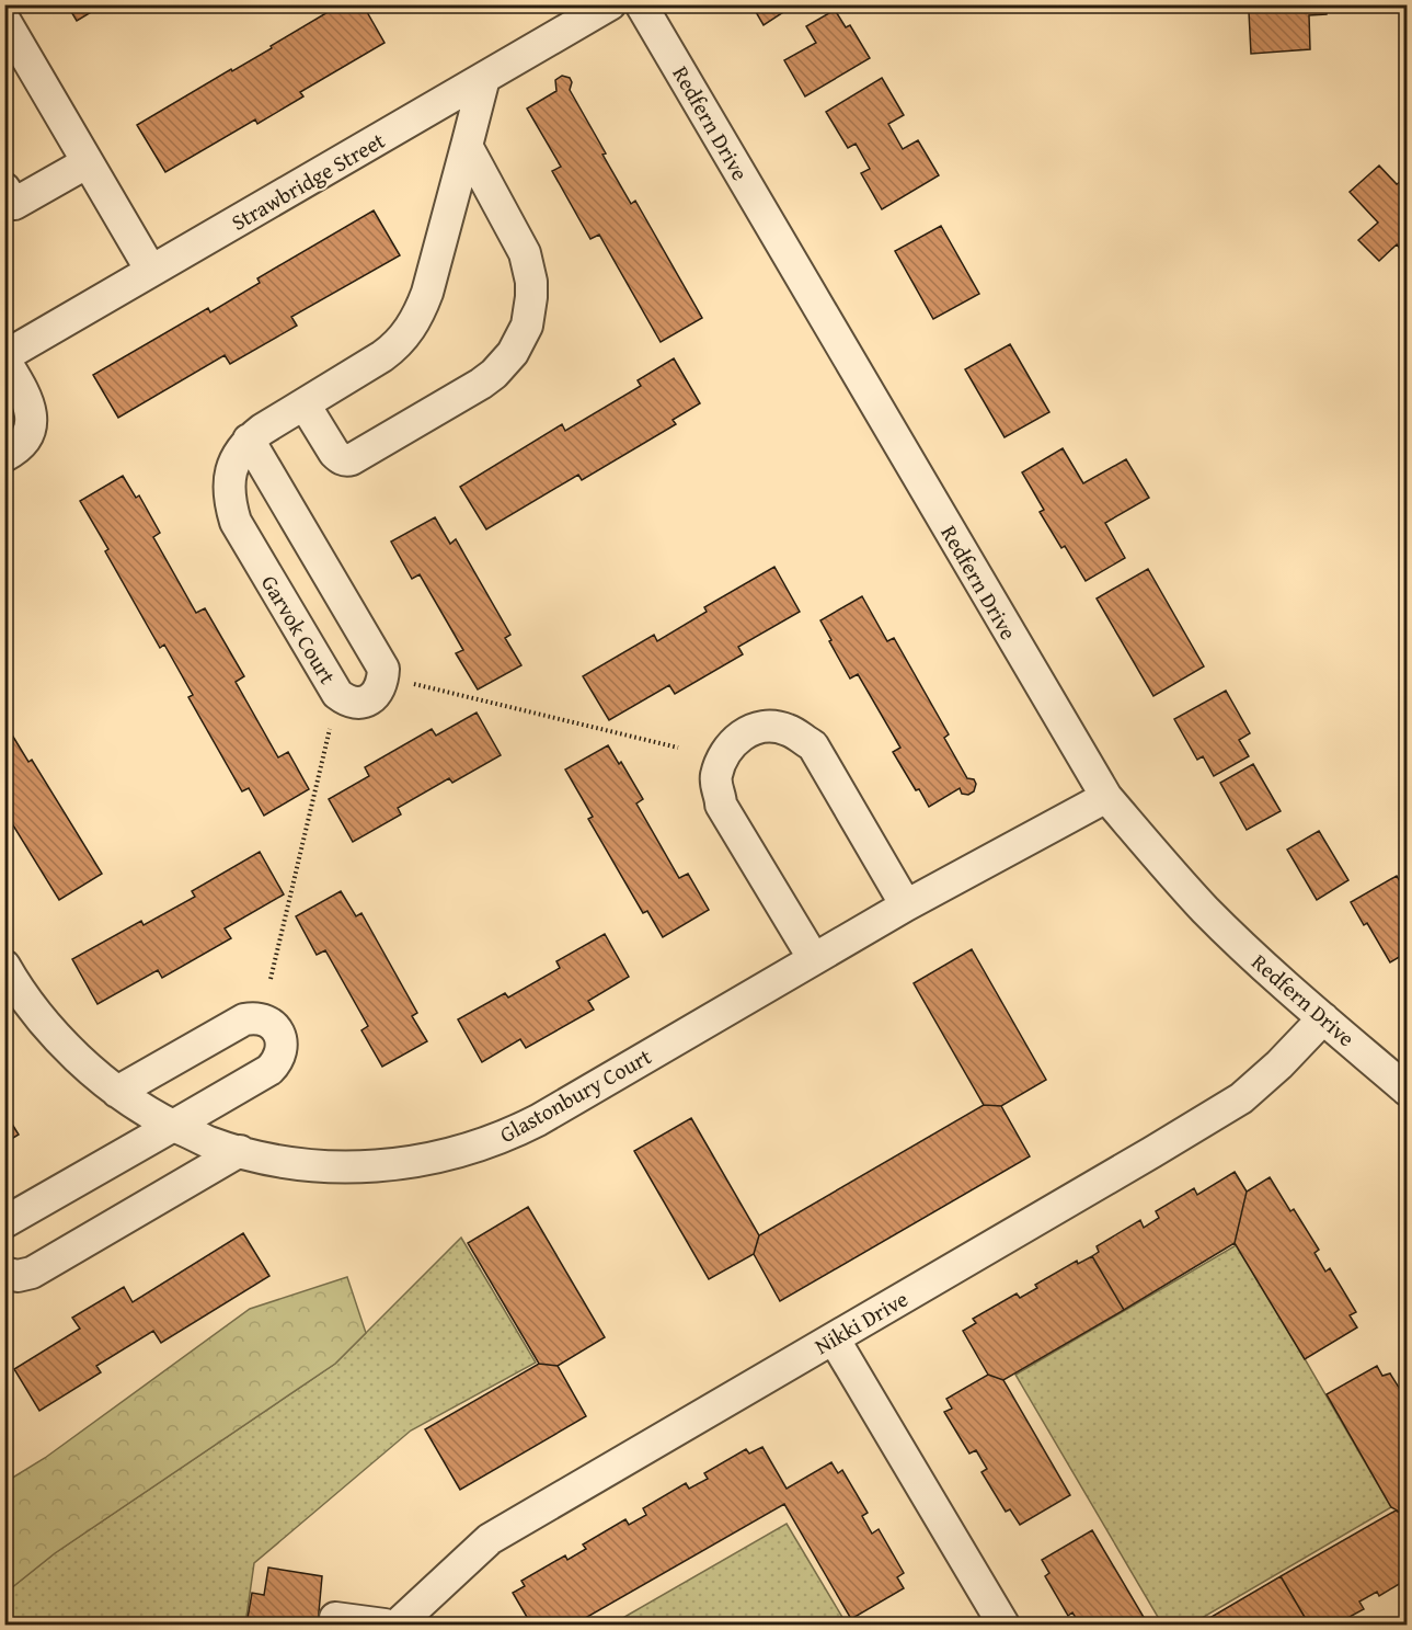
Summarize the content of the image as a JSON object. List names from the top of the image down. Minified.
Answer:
{"streets":{"street":["Redfern Drive","Strawbridge Street","Garvok Court","Glastonbury Court","Nikki Drive"]},"crossings":[["Redfern Drive","Glastonbury Court"],["Redfern Drive","Nikki Drive"],["Strawbridge Street","Garvok Court"]]}
